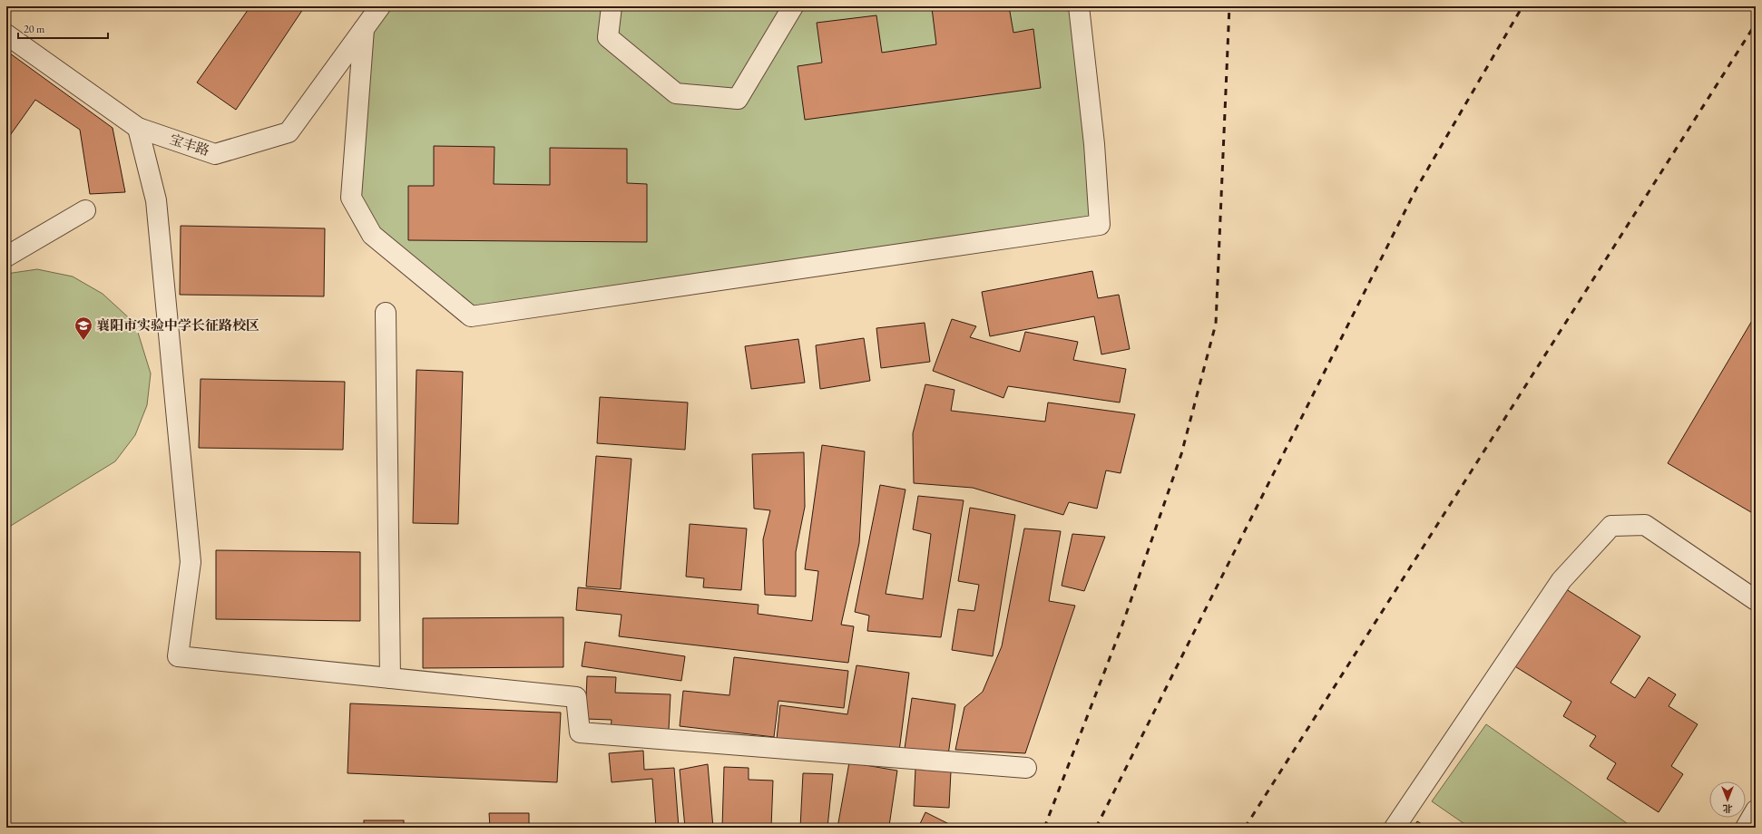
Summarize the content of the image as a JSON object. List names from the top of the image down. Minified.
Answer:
{"streets":{"street":["宝丰路"]},"places":{"school or university":["襄阳市实验中学长征路校区"]},"scale_bar":"20 m","north":"bottom"}
